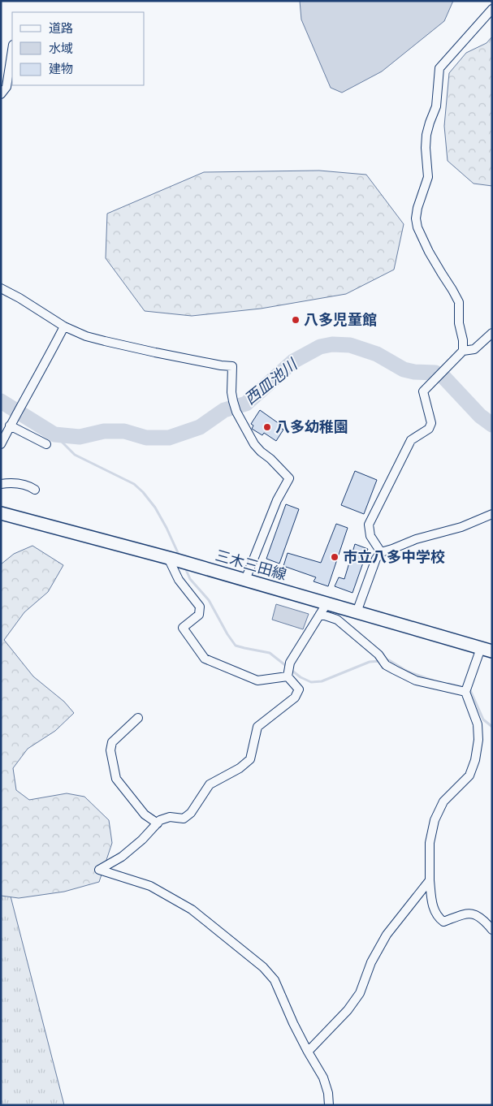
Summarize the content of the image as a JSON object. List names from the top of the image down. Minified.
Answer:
{"streets":{"main road":["三木三田線"]},"water":["西皿池川"],"places":["八多児童館","八多幼稚園","市立八多中学校"],"legend":["道路","水域","建物"]}
